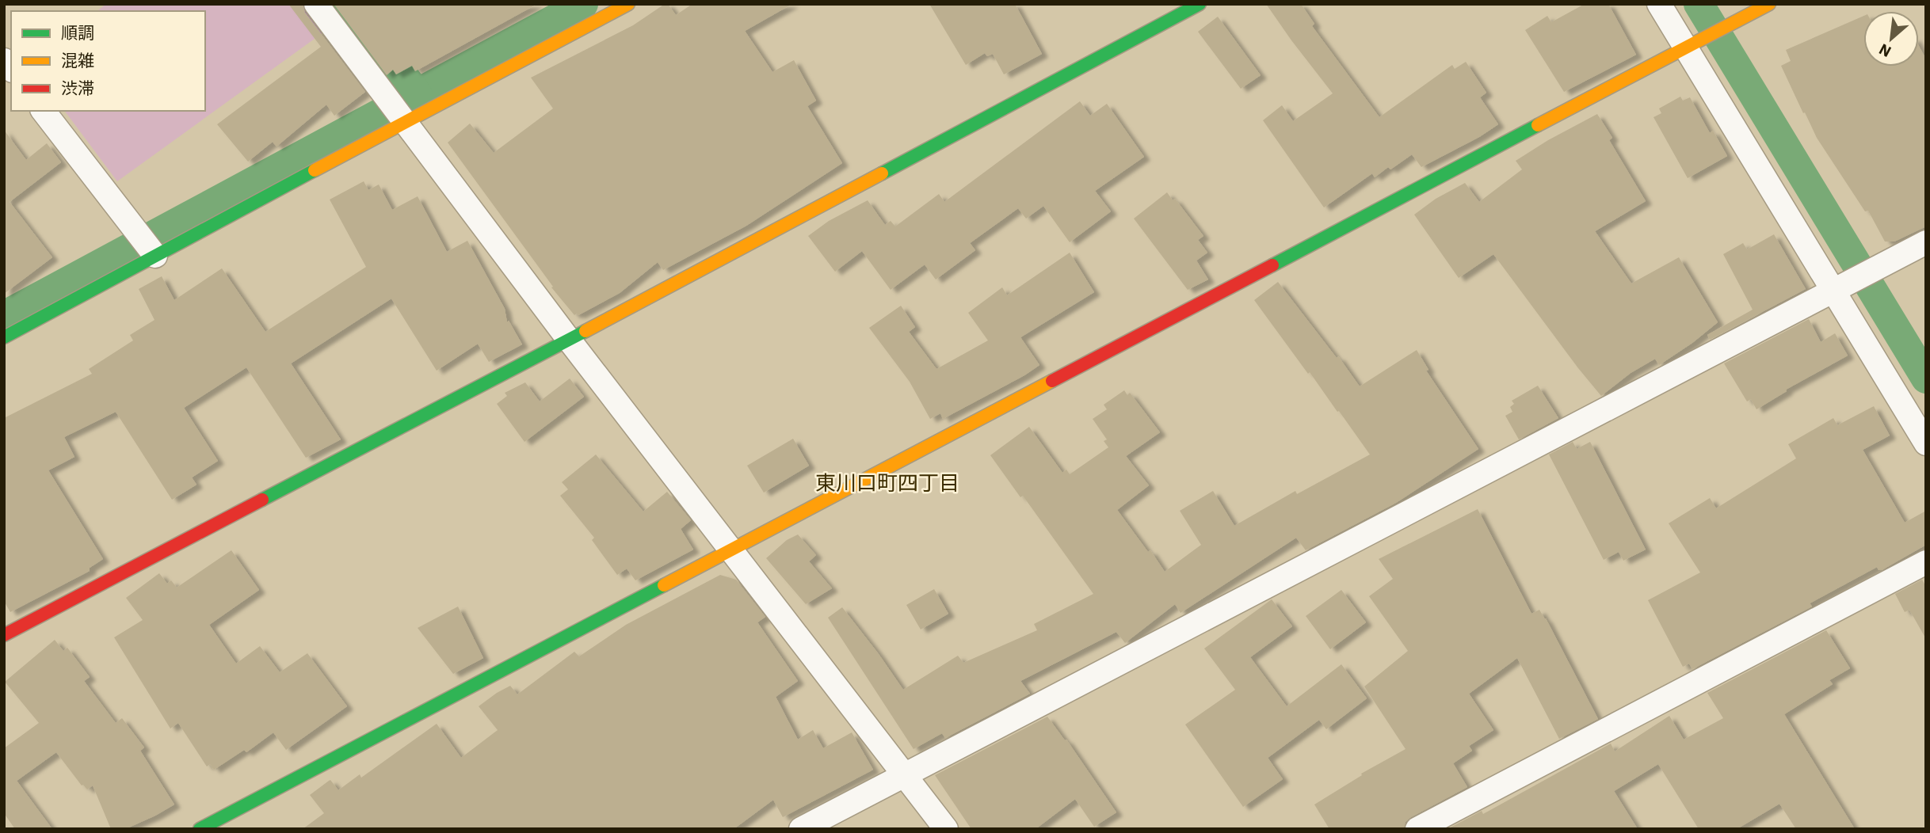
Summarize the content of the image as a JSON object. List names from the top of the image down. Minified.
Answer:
{"districts":["東川口町四丁目"],"legend":["順調","混雑","渋滞"],"north":"bottom left"}
